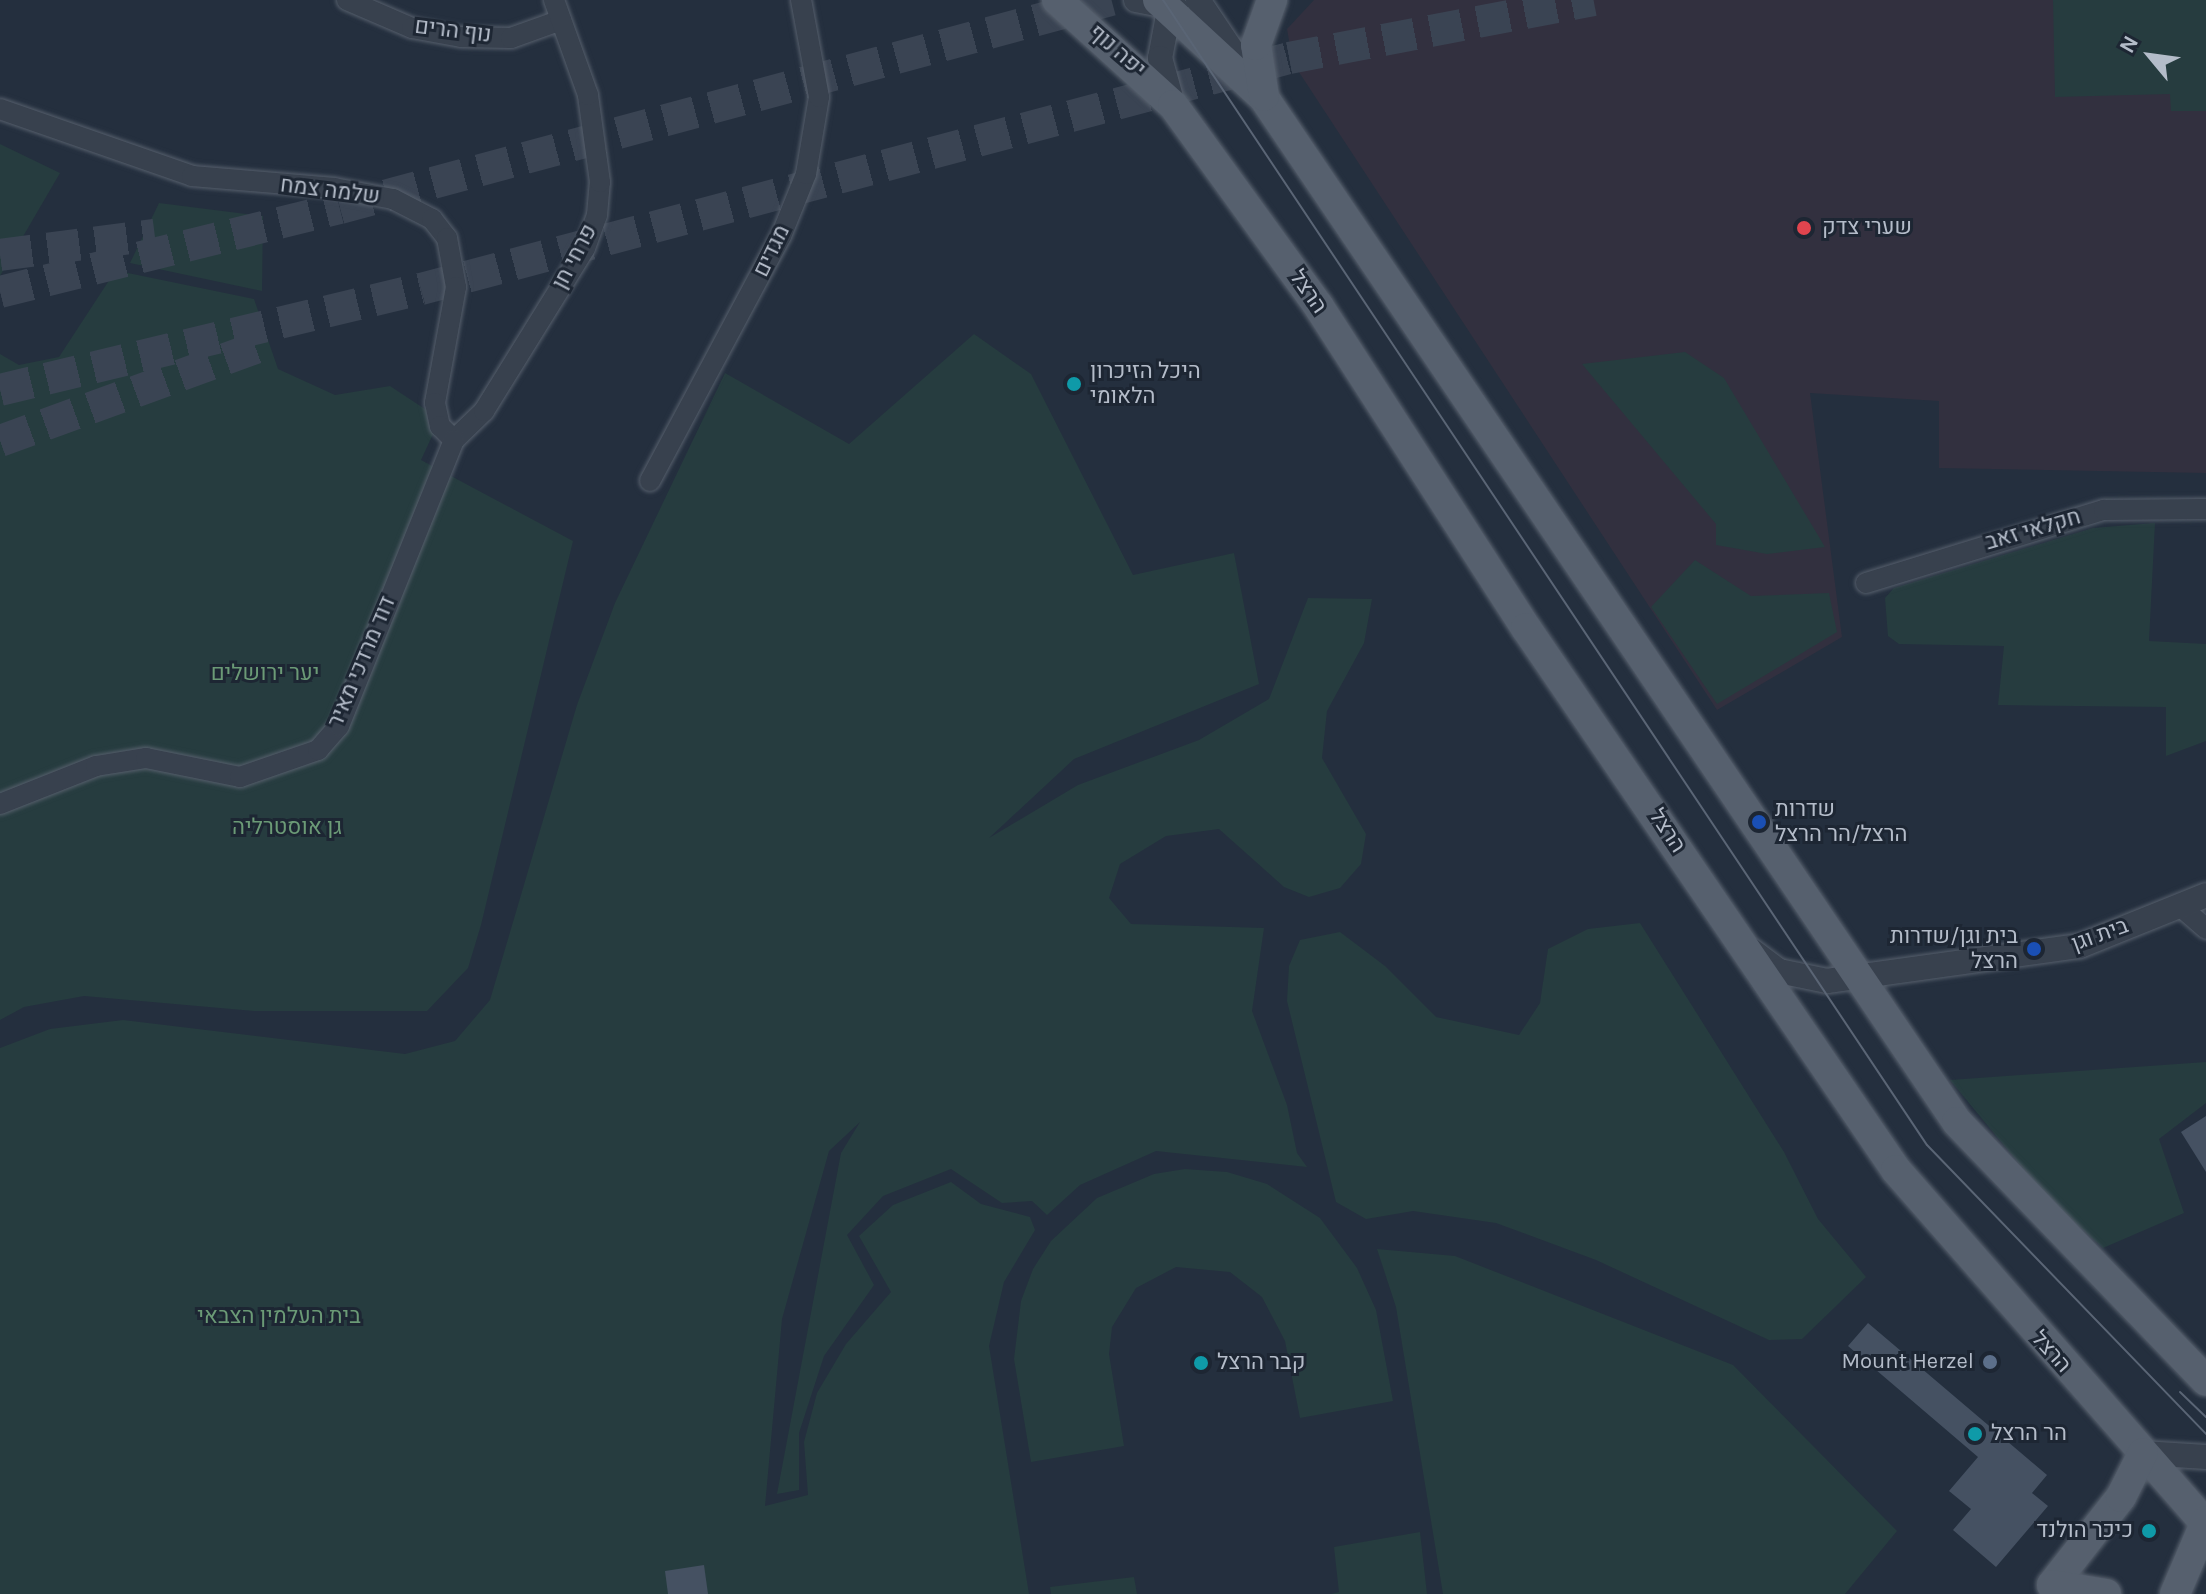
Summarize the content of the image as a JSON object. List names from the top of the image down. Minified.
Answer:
{"streets":{"main road":["יפה נוף","הרצל"],"street":["נוף הרים","שלמה צמח","מגדים","פרחי חן","חקלאי זאב","דוד מרדכי מאיר","בית וגן"]},"crossings":[["נוף הרים","פרחי חן"],["יפה נוף","הרצל"],["שלמה צמח","פרחי חן"],["שלמה צמח","דוד מרדכי מאיר"],["פרחי חן","דוד מרדכי מאיר"],["הרצל","בית וגן"]],"parks":["יער ירושלים","גן אוסטרליה","בית העלמין הצבאי"],"places":["שערי צדק","היכל הזיכרון הלאומי","שדרות הרצל/הר הרצל","בית וגן/שדרות הרצל","Mount Herzel","קבר הרצל","הר הרצל","כיכר הולנד"],"north":"top left"}
